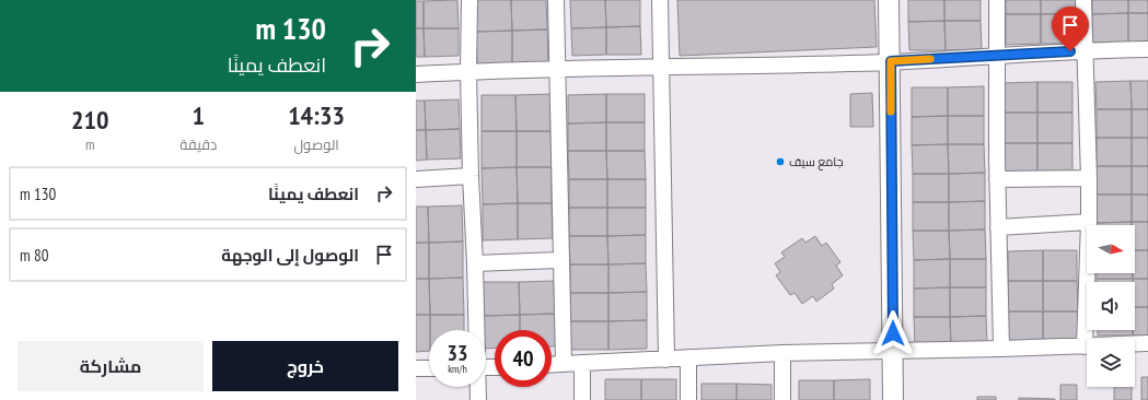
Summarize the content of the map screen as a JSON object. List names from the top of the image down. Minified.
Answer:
{"places":["جامع سيف"],"north":"right","page":{"turn":["130 m","انعطف يمينًا"],"eta":["14:33","الوصول","1","دقيقة","210","m"],"list":[{"name":"انعطف يمينًا","value":"130 m"},{"name":"الوصول إلى الوجهة","value":"80 m"}],"speed":"33 km/h","limit":"40","buttons":["خروج","مشاركة"]}}
